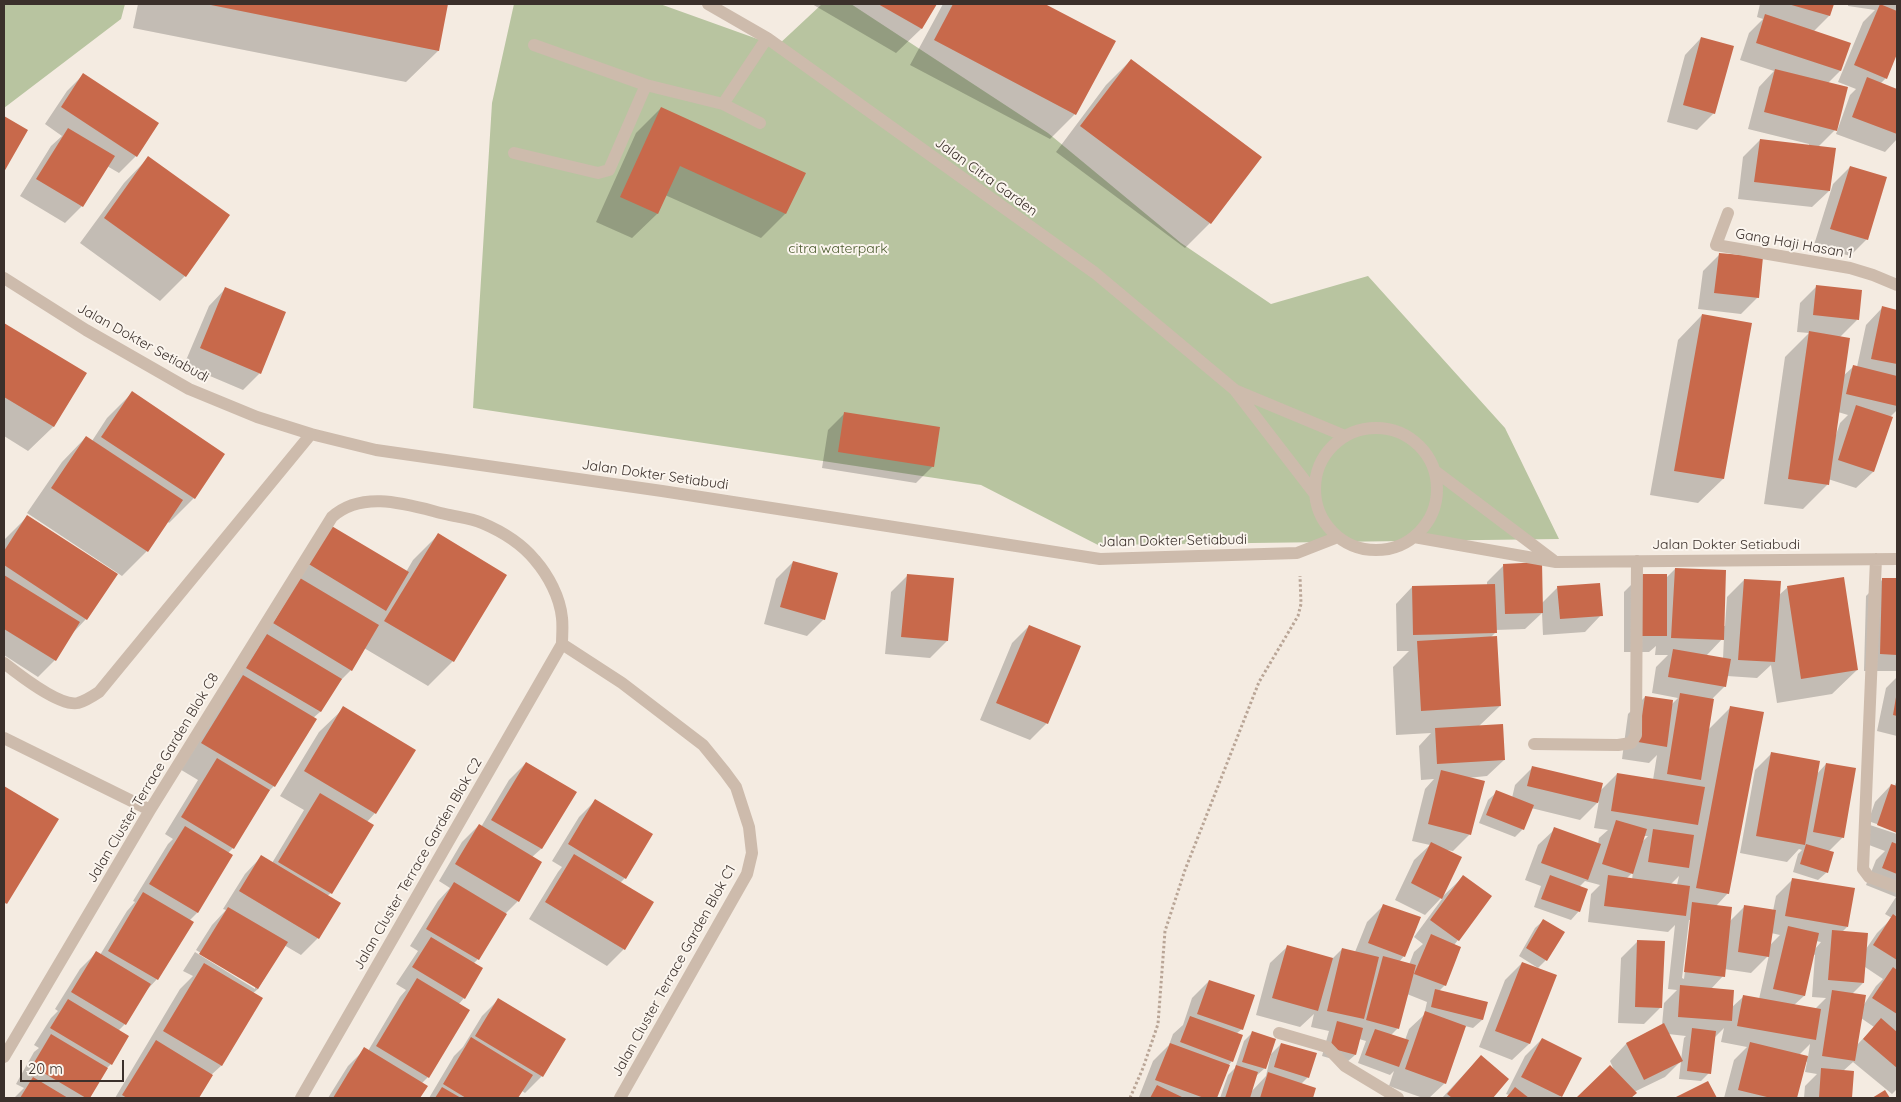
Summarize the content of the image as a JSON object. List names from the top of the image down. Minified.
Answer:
{"streets":{"street":["Jalan Citra Garden","Gang Haji Hasan 1","Jalan Dokter Setiabudi","Jalan Cluster Terrace Garden Blok C8","Jalan Cluster Terrace Garden Blok C2","Jalan Cluster Terrace Garden Blok C1"]},"crossings":[["Jalan Citra Garden","Jalan Dokter Setiabudi"],["Jalan Cluster Terrace Garden Blok C8","Jalan Cluster Terrace Garden Blok C2"],["Jalan Cluster Terrace Garden Blok C8","Jalan Cluster Terrace Garden Blok C1"],["Jalan Cluster Terrace Garden Blok C2","Jalan Cluster Terrace Garden Blok C1"]],"parks":["citra waterpark"],"scale_bar":"20 m"}
